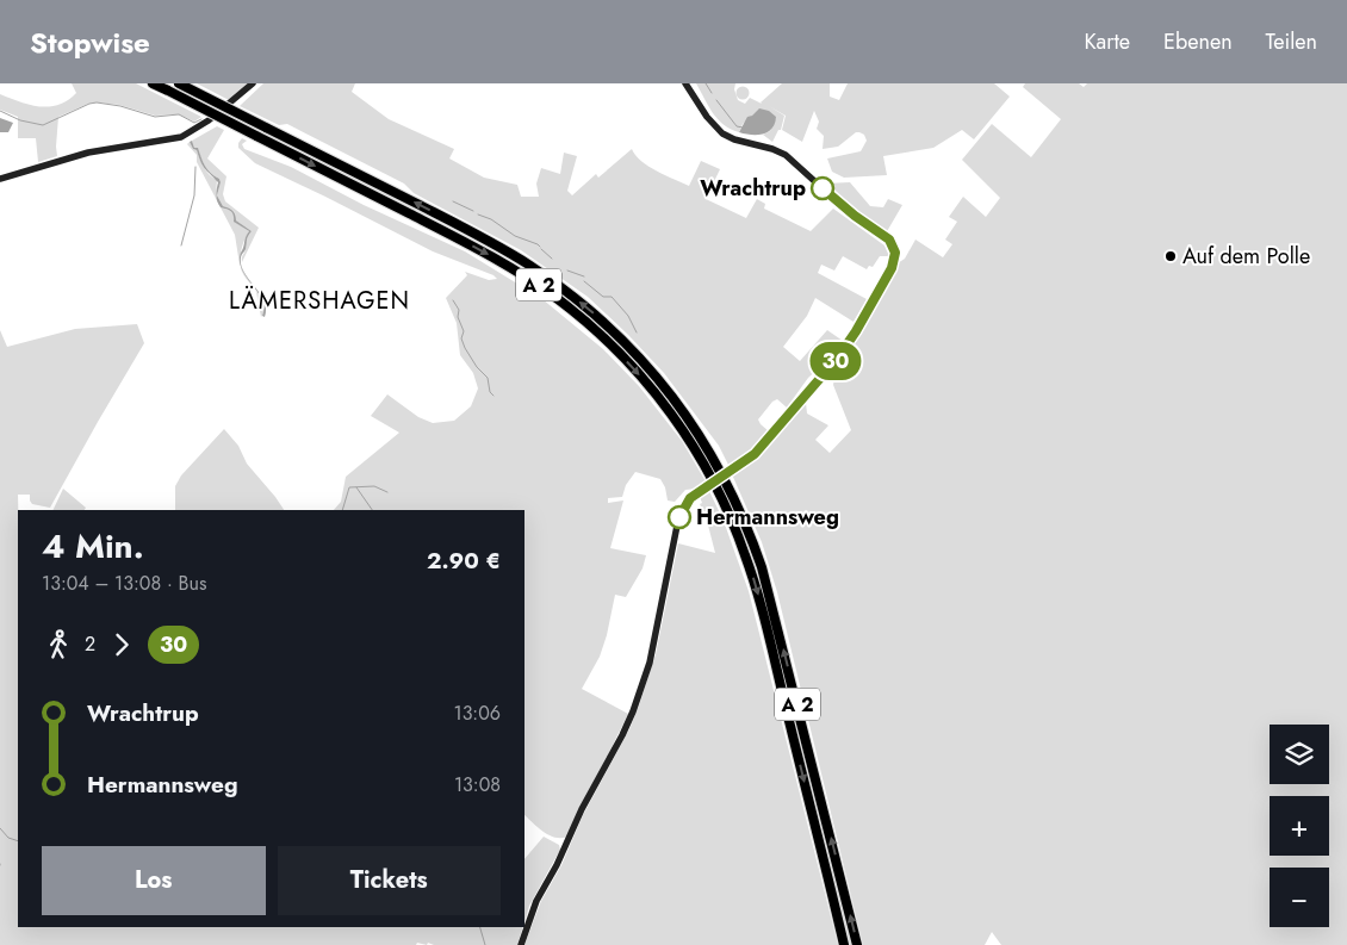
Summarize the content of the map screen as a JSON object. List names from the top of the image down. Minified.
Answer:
{"streets":{"highway":["A 2"]},"districts":["LÄMERSHAGEN"],"places":["Wrachtrup","Auf dem Polle","Hermannsweg"],"lines":["bus line 30"],"page":{"header":"Stopwise","nav":["Karte","Ebenen","Teilen"],"on_map":"30","heading":["4 Min.","13:04 – 13:08 · Bus","2.90 €"],"legs":["2","30"],"list":[{"name":"Wrachtrup","value":"13:06"},{"name":"Hermannsweg","value":"13:08"}],"map_buttons":["+","−"],"buttons":["Los","Tickets"]}}
